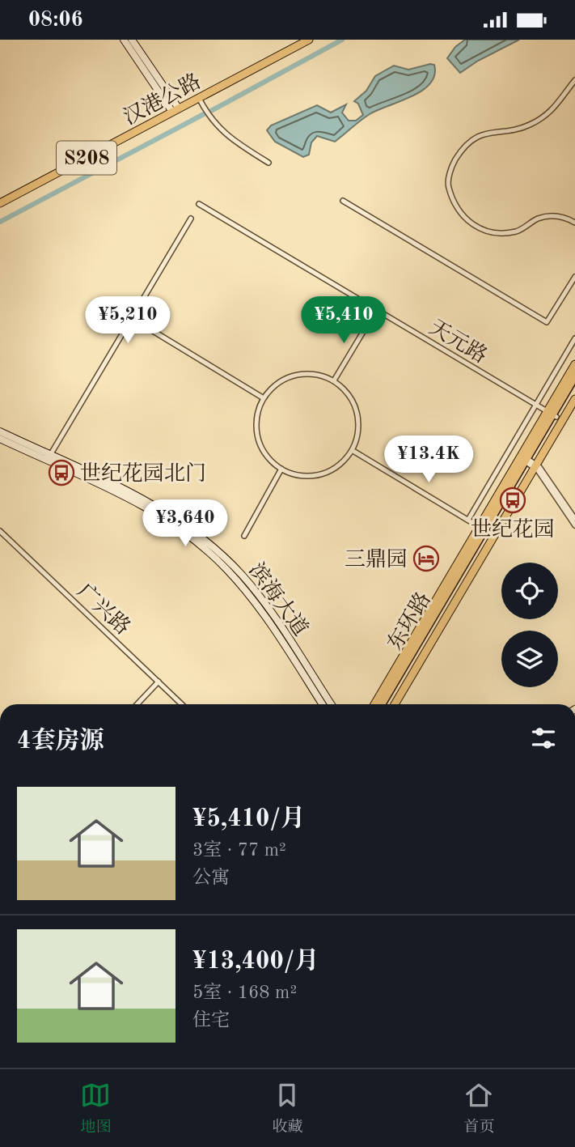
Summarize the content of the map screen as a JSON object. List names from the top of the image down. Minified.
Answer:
{"streets":{"highway":["东环路"],"main road":["汉港公路","S208","滨海大道"],"street":["天元路","广兴路"]},"crossings":[["天元路","东环路"]],"places":{"bus stop":["世纪花园北门","世纪花园"],"hotel":["三鼎园"]},"page":{"status":"08:06","price":["¥5,210","¥5,410","¥13.4K","¥3,640"],"heading":"4套房源","list":[{"name":"¥5,410/月","note":"3室 · 77 m² · 公寓"},{"name":"¥13,400/月","note":"5室 · 168 m² · 住宅"}],"tabs":["地图","收藏","首页"]}}
